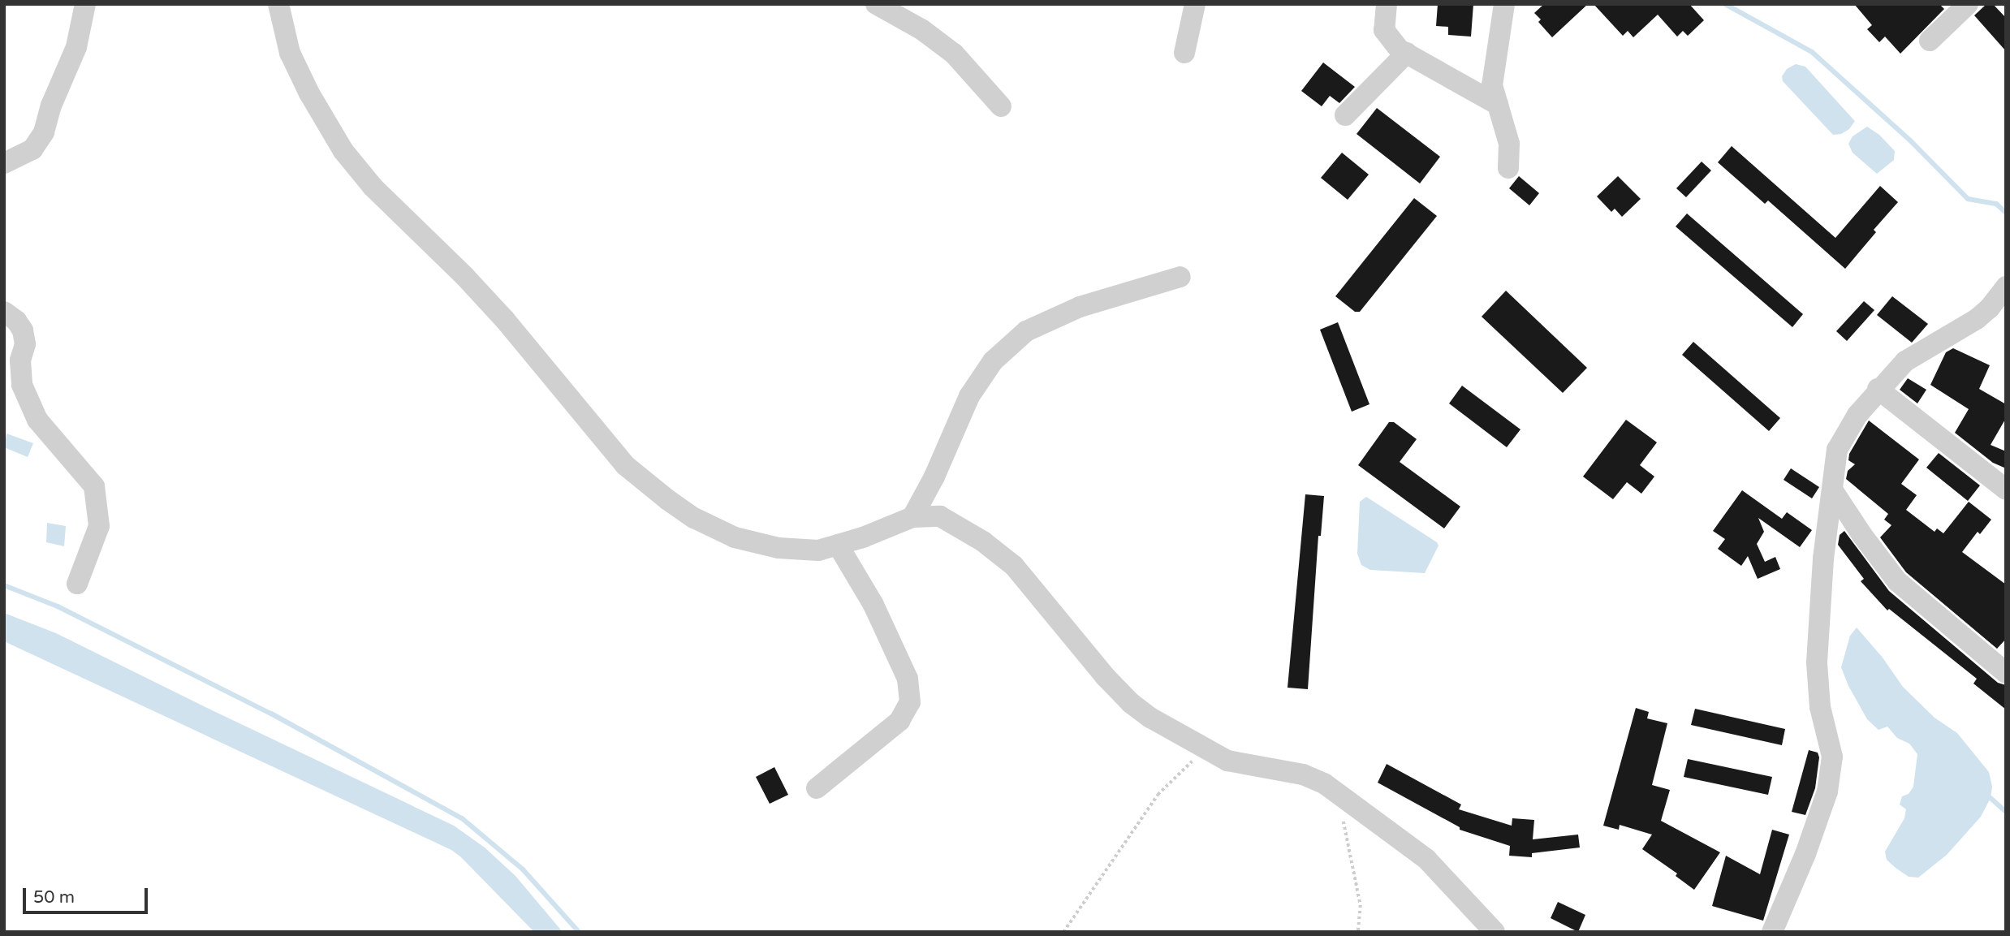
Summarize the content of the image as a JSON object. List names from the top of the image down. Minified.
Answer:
{"scale_bar":"50 m"}
